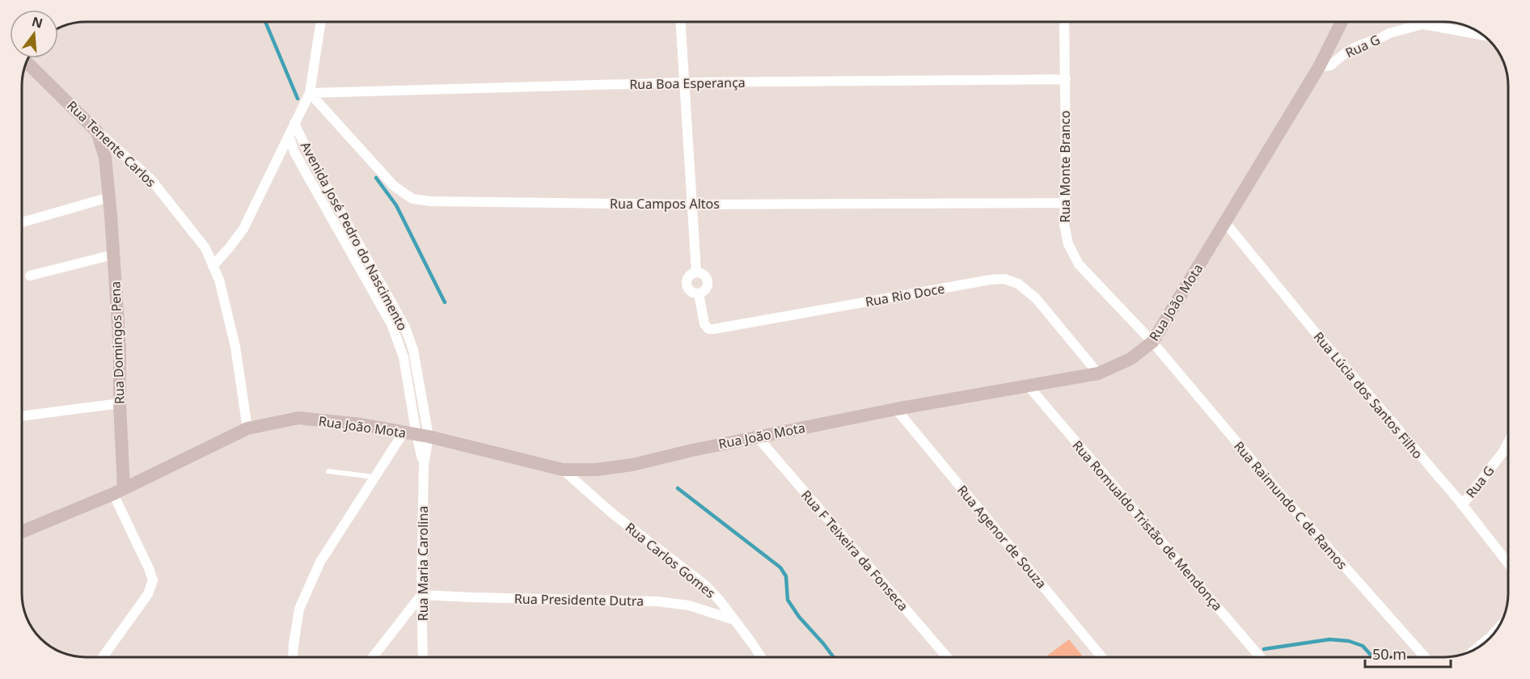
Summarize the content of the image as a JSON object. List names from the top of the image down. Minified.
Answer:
{"streets":{"main road":["Rua Tenente Carlos","Rua João Mota","Rua Domingos Pena"],"street":["Rua G","Rua Boa Esperança","Rua Monte Branco","Rua Campos Altos","Avenida José Pedro do Nascimento","Rua Rio Doce","Rua Lúcia dos Santos Filho","Rua Raimundo C de Ramos","Rua Romualdo Tristão de Mendonça","Rua Agenor de Souza","Rua F Teixeira da Fonseca","Rua Carlos Gomes","Rua Maria Carolina","Rua Presidente Dutra"]},"crossings":[["Rua G","Rua João Mota"],["Rua G","Rua Lúcia dos Santos Filho"],["Rua Boa Esperança","Rua Monte Branco"],["Rua Boa Esperança","Rua Campos Altos"],["Rua Tenente Carlos","Rua João Mota"],["Rua Tenente Carlos","Rua Domingos Pena"],["Rua Monte Branco","Rua Campos Altos"],["Rua Monte Branco","Rua João Mota"],["Rua Monte Branco","Rua Raimundo C de Ramos"],["Avenida José Pedro do Nascimento","Rua João Mota"],["Avenida José Pedro do Nascimento","Rua Maria Carolina"],["Rua Rio Doce","Rua João Mota"],["Rua João Mota","Rua Domingos Pena"],["Rua João Mota","Rua Lúcia dos Santos Filho"],["Rua João Mota","Rua Raimundo C de Ramos"],["Rua João Mota","Rua Romualdo Tristão de Mendonça"],["Rua João Mota","Rua Agenor de Souza"],["Rua João Mota","Rua F Teixeira da Fonseca"],["Rua João Mota","Rua Carlos Gomes"],["Rua João Mota","Rua Maria Carolina"],["Rua Carlos Gomes","Rua Presidente Dutra"],["Rua Maria Carolina","Rua Presidente Dutra"]],"scale_bar":"50 m","north":"top"}
